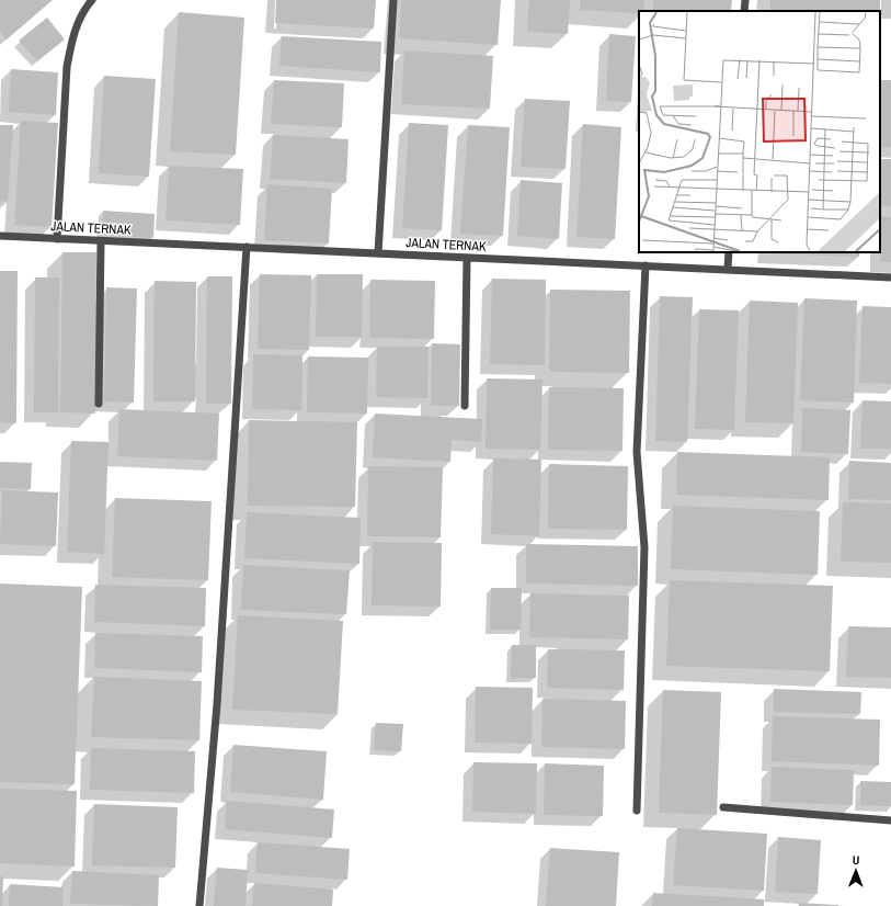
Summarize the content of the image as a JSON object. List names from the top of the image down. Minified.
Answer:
{"streets":{"street":["JALAN TERNAK"]},"north":"top"}
